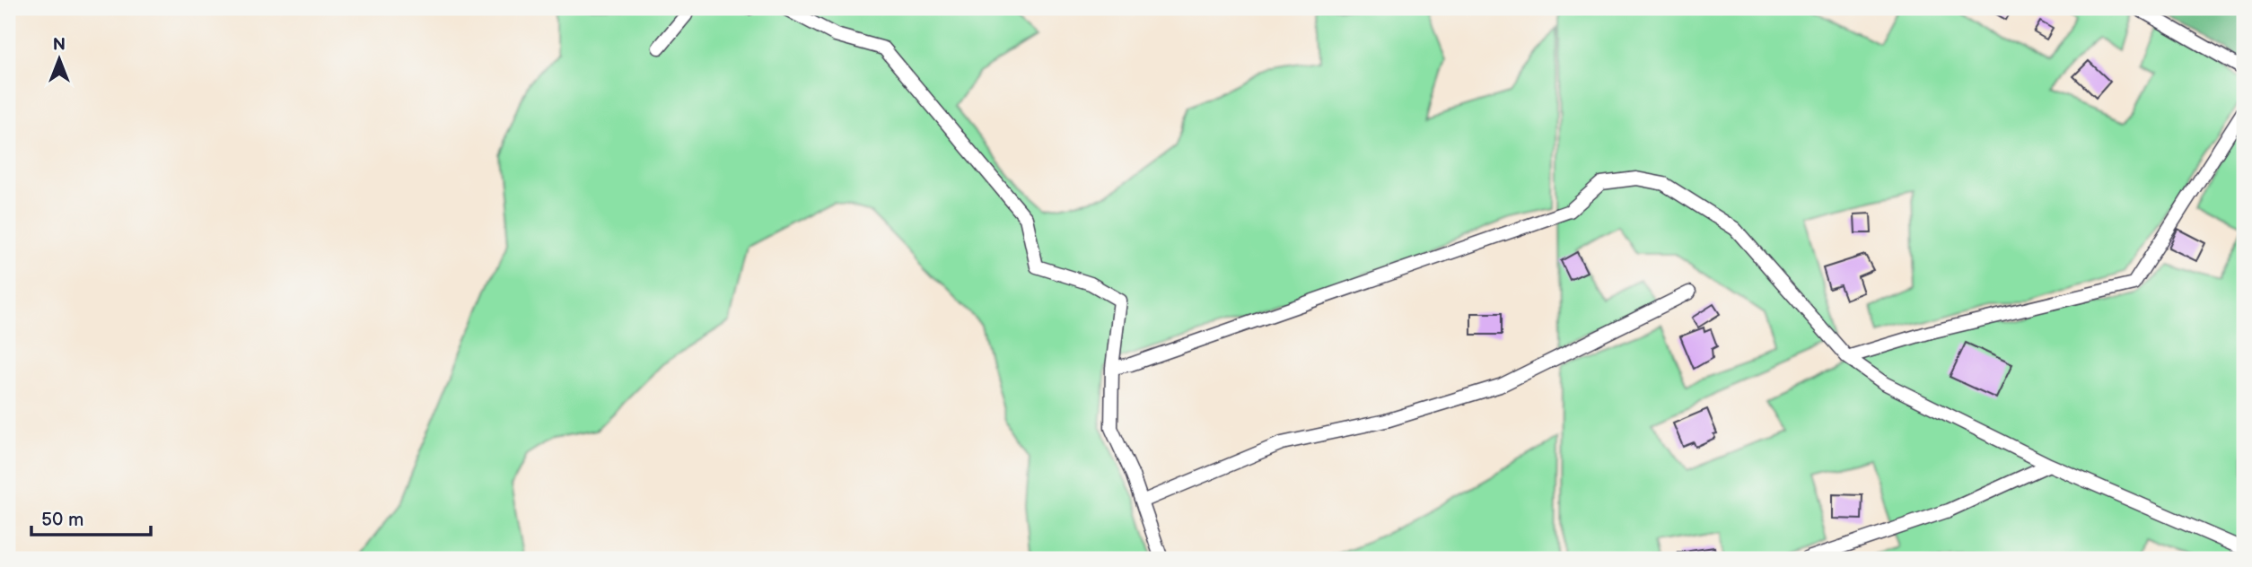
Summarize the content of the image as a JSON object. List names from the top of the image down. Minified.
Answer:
{"scale_bar":"50 m","north":"top"}
